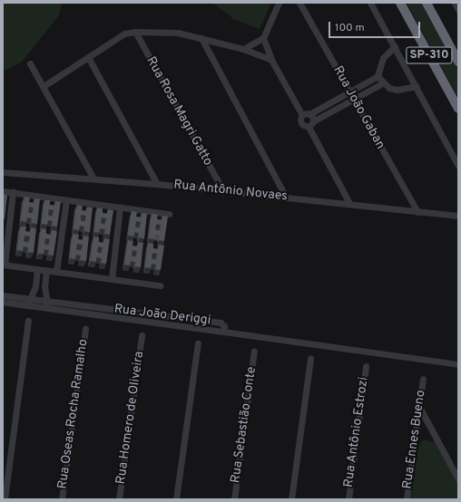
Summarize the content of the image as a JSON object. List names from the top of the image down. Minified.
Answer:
{"streets":{"highway":["SP-310"],"street":["Rua João Gaban","Rua Rosa Magri Gatto","Rua Antônio Novaes","Rua João Deriggi","Rua Oseas Rocha Ramalho","Rua Homero de Oliveira","Rua Sebastião Conte","Rua Antônio Estrozi","Rua Ennes Bueno"]},"crossings":[["Rua João Gaban","Rua Antônio Novaes"],["Rua Rosa Magri Gatto","Rua Antônio Novaes"]],"scale_bar":"100 m"}
